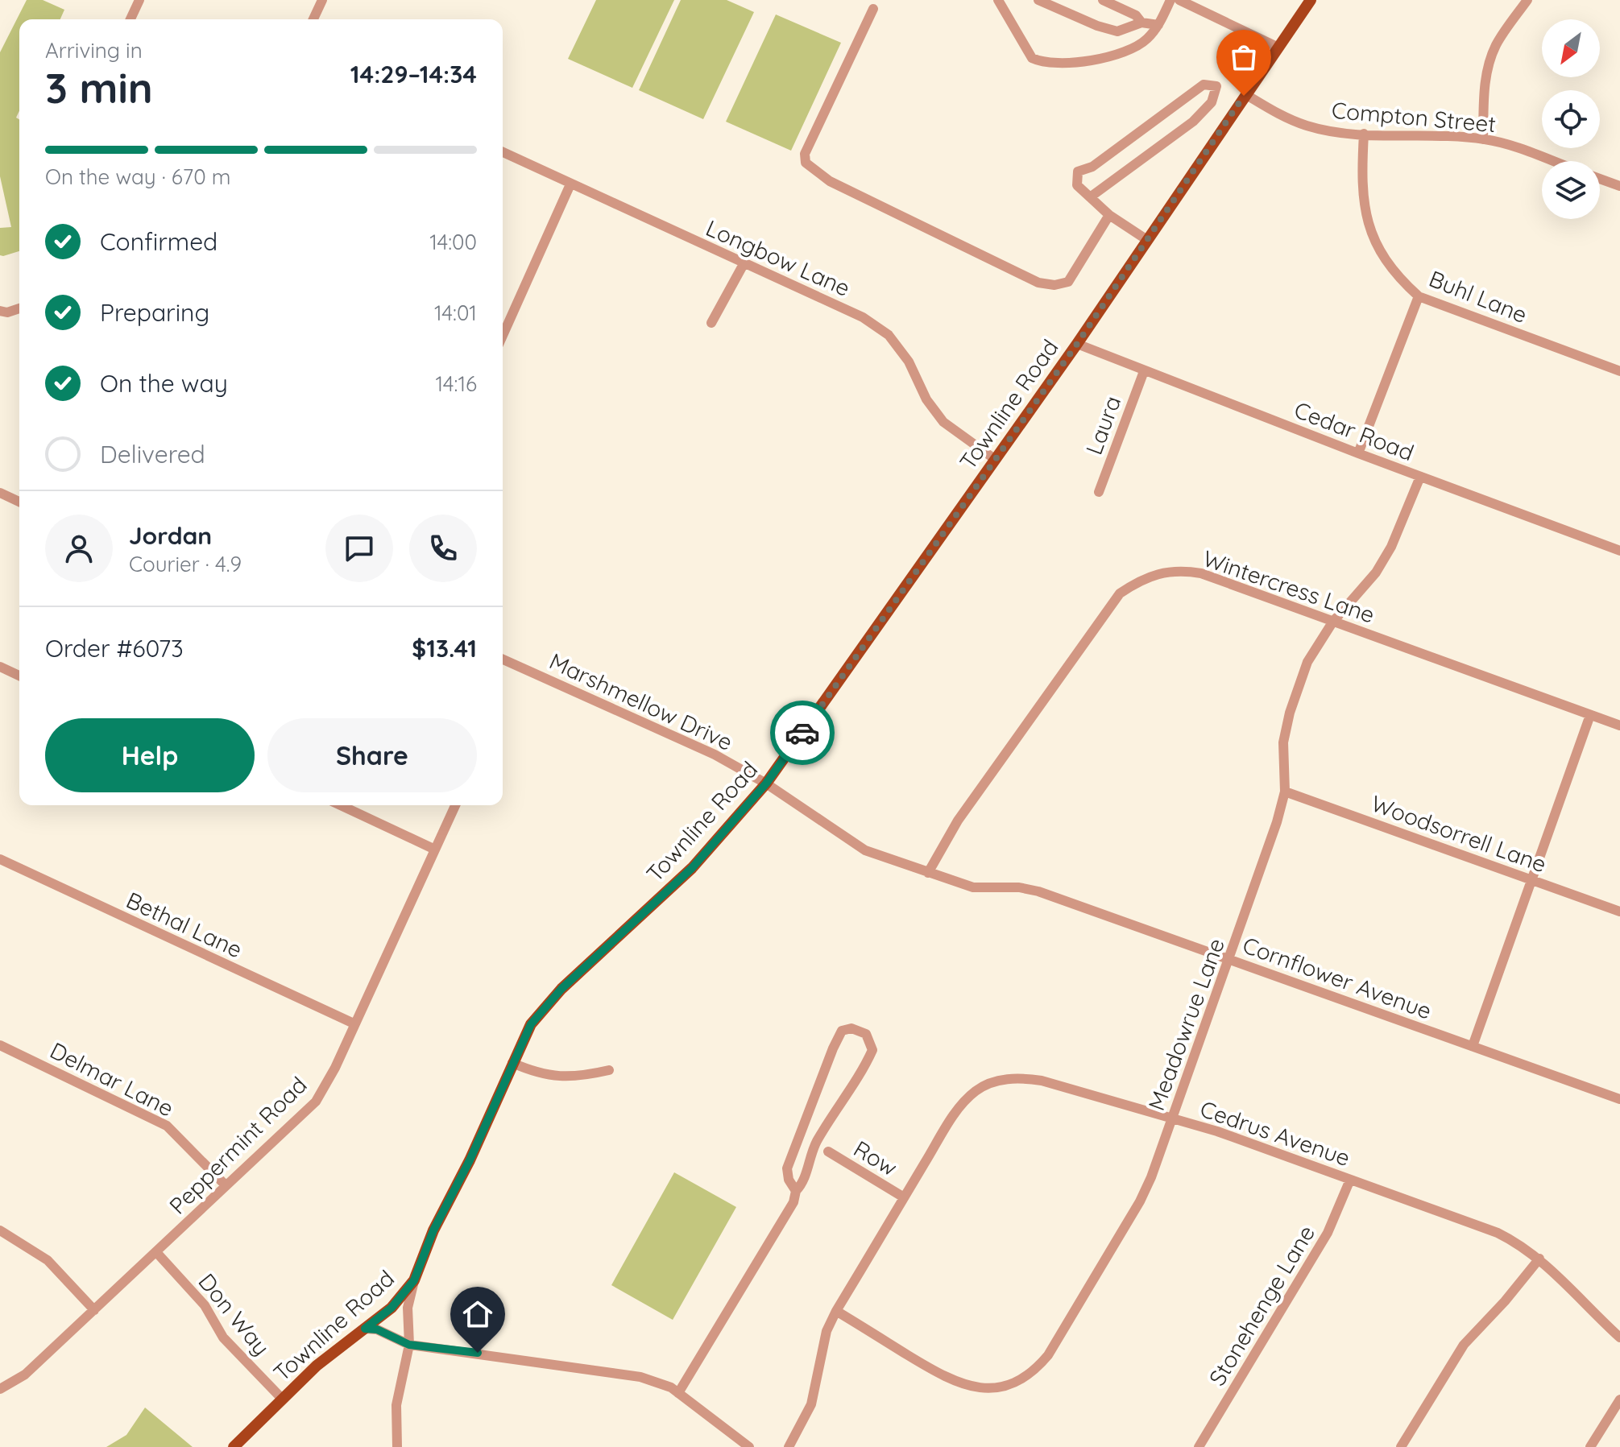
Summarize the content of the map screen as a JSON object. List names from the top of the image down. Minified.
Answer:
{"streets":{"main road":["Townline Road"],"street":["Compton Street","Longbow Lane","Buhl Lane","Laura","Cedar Road","Wintercress Lane","Marshmellow Drive","Woodsorrell Lane","Bethal Lane","Cornflower Avenue","Meadowrue Lane","Delmar Lane","Cedrus Avenue","Peppermint Road","Row","Stonehenge Lane","Don Way"]},"crossings":[["Compton Street","Buhl Lane"],["Compton Street","Townline Road"],["Longbow Lane","Townline Road"],["Townline Road","Cedar Road"],["Townline Road","Marshmellow Drive"],["Townline Road","Don Way"],["Laura","Cedar Road"],["Cedar Road","Meadowrue Lane"],["Wintercress Lane","Marshmellow Drive"],["Wintercress Lane","Cornflower Avenue"],["Wintercress Lane","Meadowrue Lane"],["Marshmellow Drive","Cornflower Avenue"],["Woodsorrell Lane","Meadowrue Lane"],["Bethal Lane","Peppermint Road"],["Cornflower Avenue","Meadowrue Lane"],["Meadowrue Lane","Cedrus Avenue"],["Delmar Lane","Peppermint Road"],["Cedrus Avenue","Row"],["Cedrus Avenue","Stonehenge Lane"],["Peppermint Road","Don Way"]],"north":"bottom left","page":{"heading":["3 min","Arriving in","14:29–14:34"],"panel":["Jordan","Courier · 4.9","Order #6073","$13.41"],"bar":"On the way · 670 m","list":[["Confirmed","14:00"],["Preparing","14:01"],["On the way","14:16"],"Delivered"],"buttons":["Help","Share"]}}
